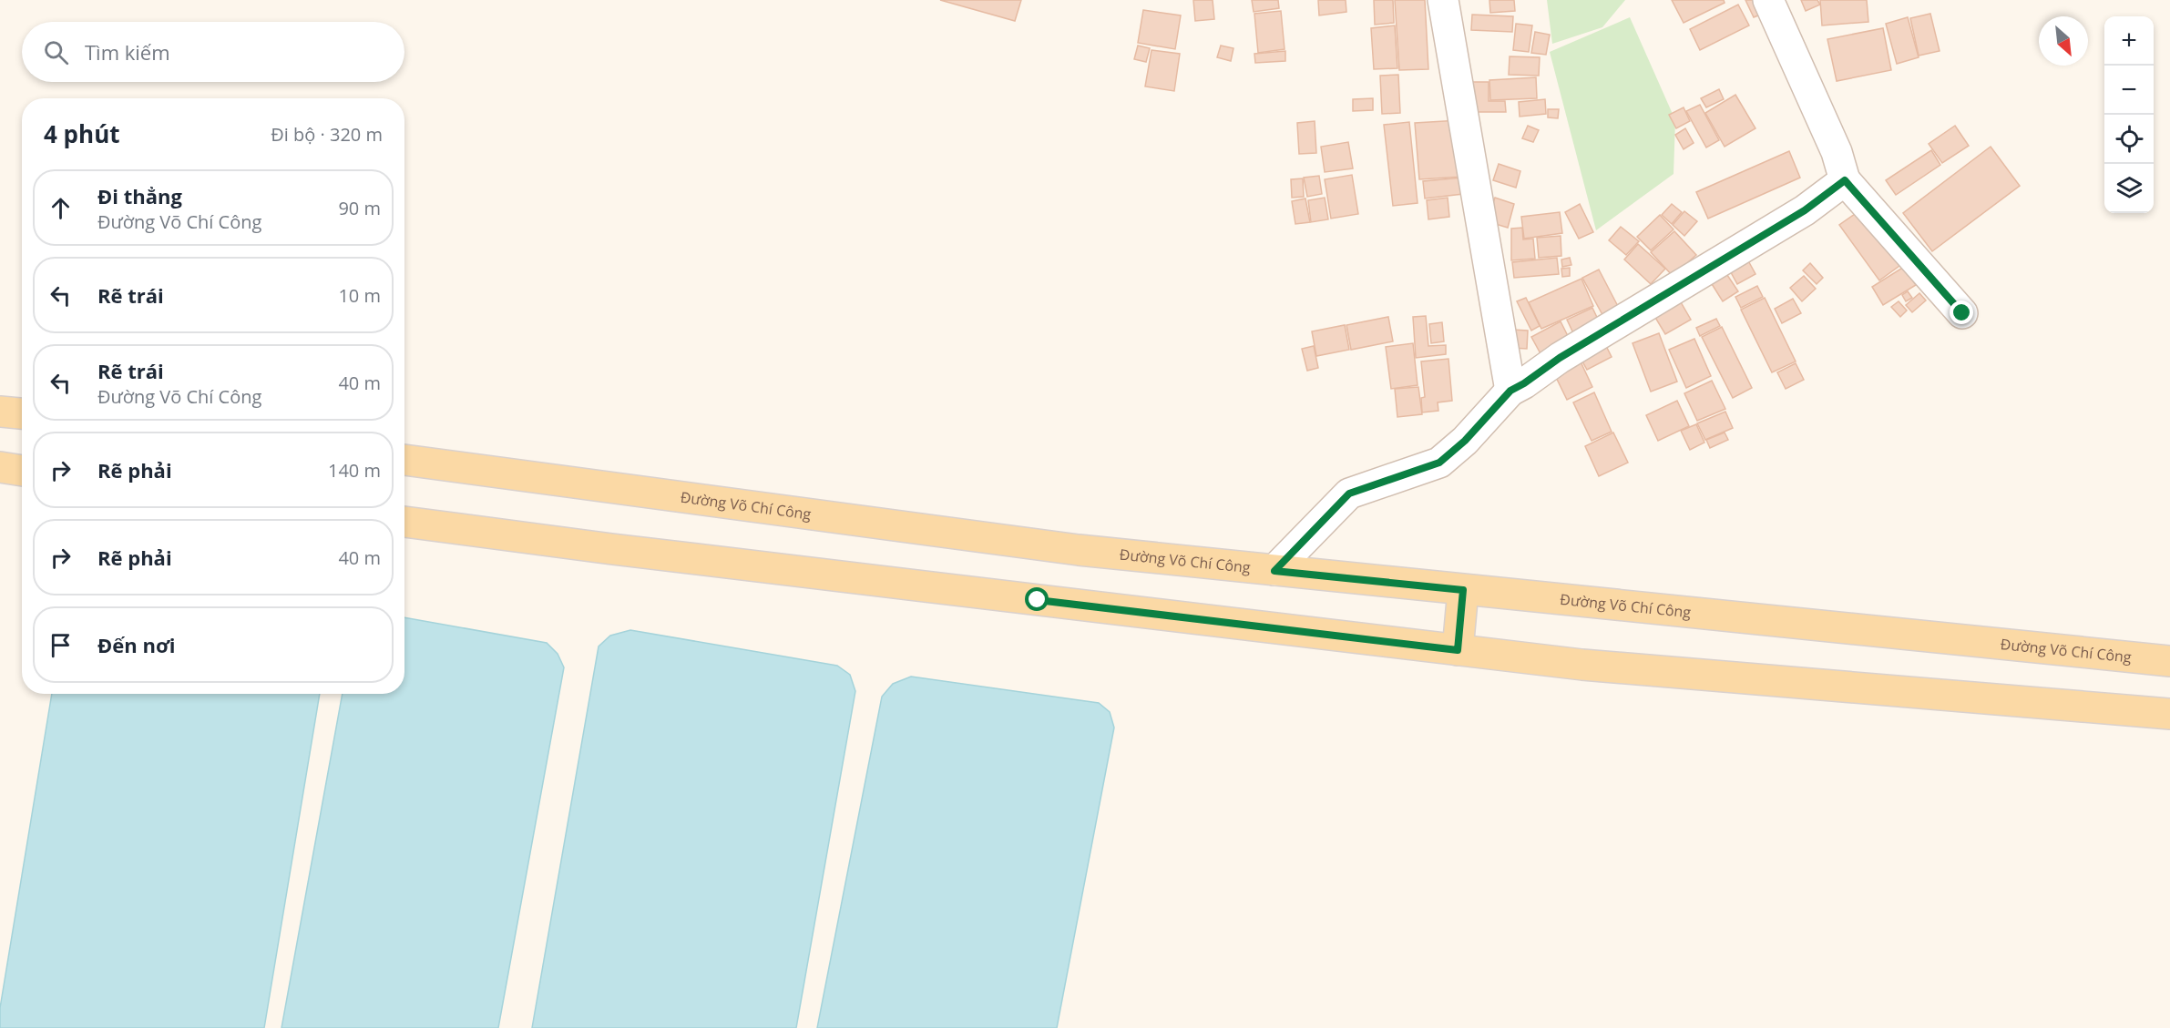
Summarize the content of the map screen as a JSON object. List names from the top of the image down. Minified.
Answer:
{"streets":{"main road":["Đường Võ Chí Công"]},"north":"bottom right","page":{"map_buttons":["+","−"],"search":"Tìm kiếm","heading":["4 phút","Đi bộ · 320 m"],"list":[["Đi thẳng","Đường Võ Chí Công","90 m"],["Rẽ trái","10 m"],["Rẽ trái","Đường Võ Chí Công","40 m"],["Rẽ phải","140 m"],["Rẽ phải","40 m"],"Đến nơi"]}}
